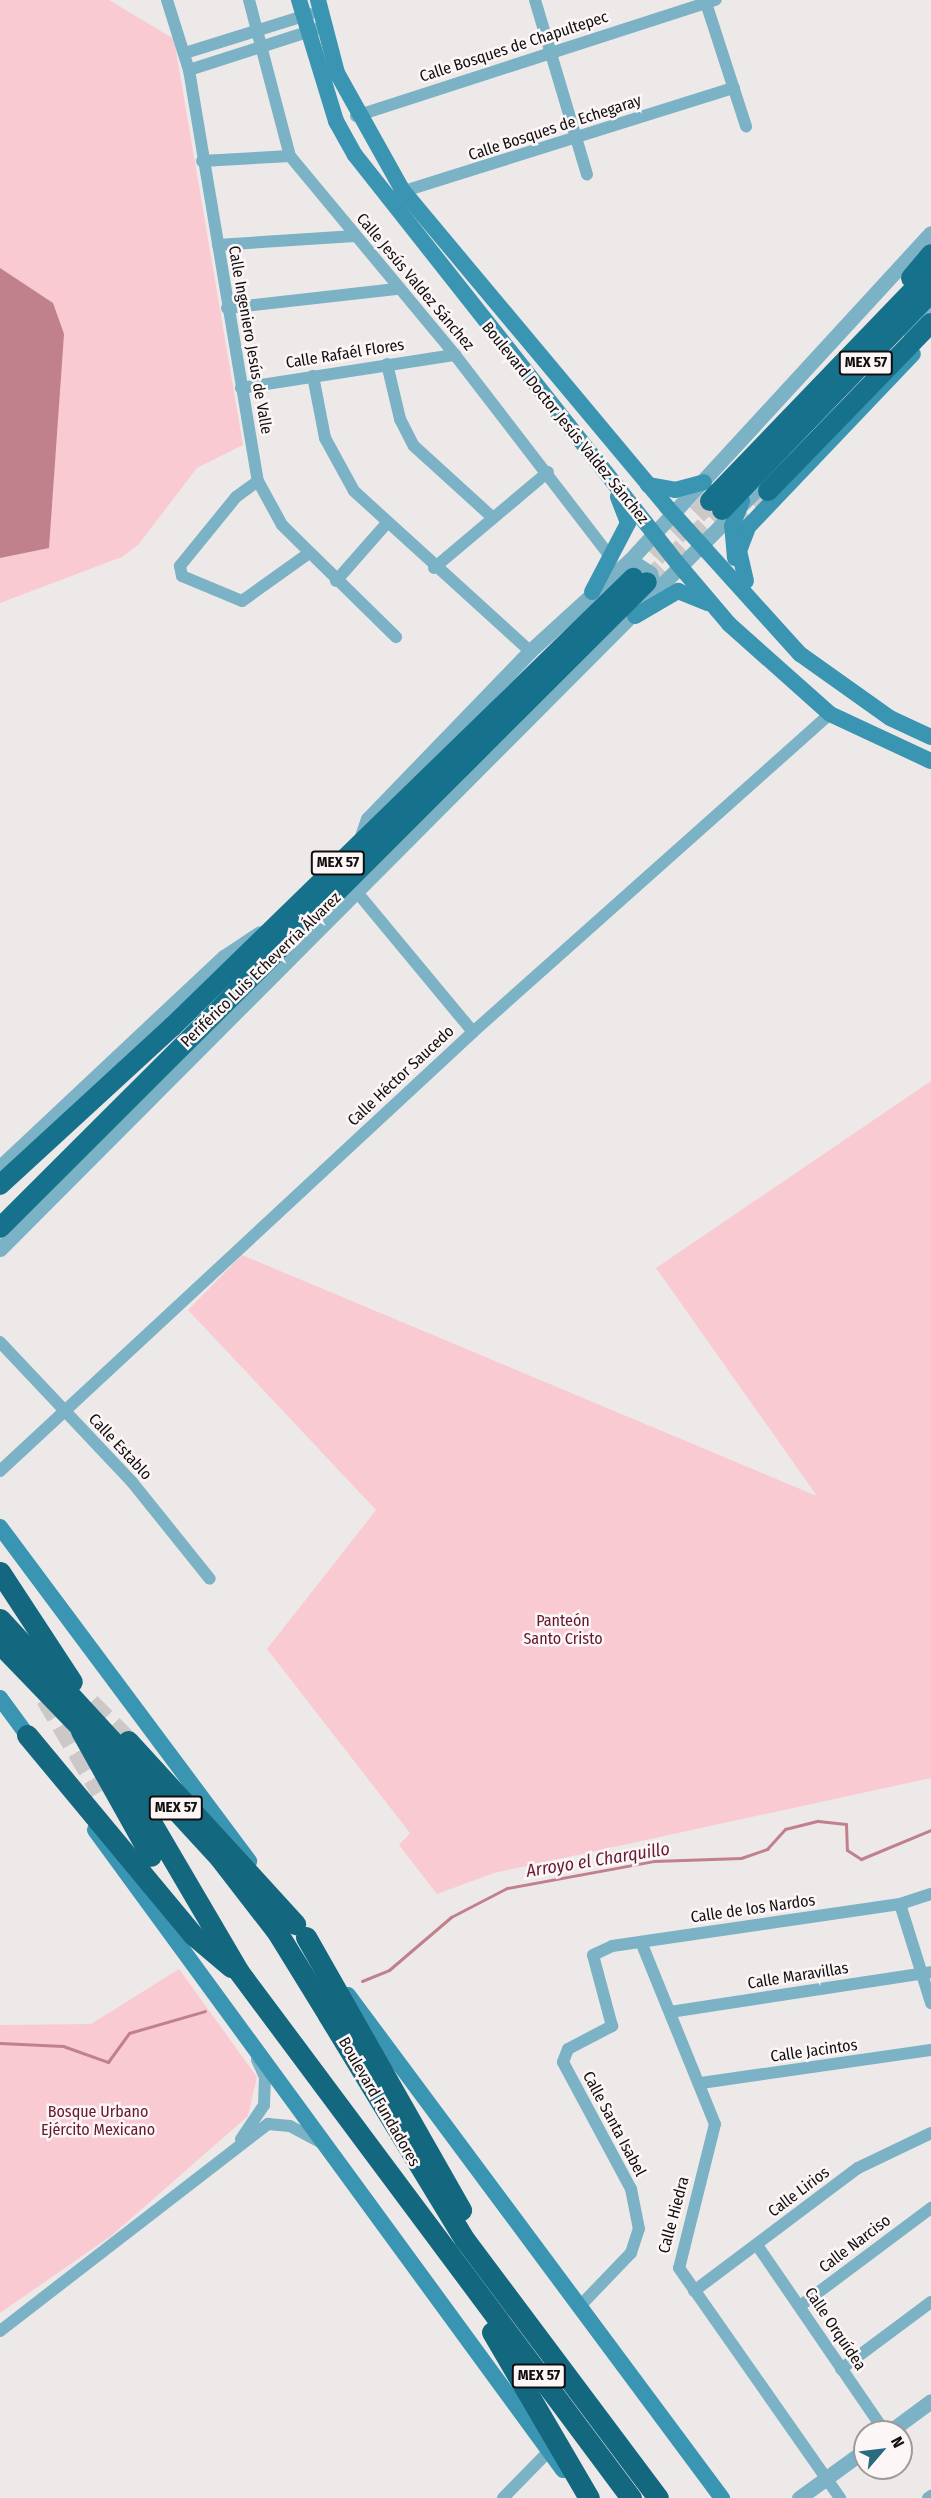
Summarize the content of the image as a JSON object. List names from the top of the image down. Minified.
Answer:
{"streets":{"highway":["MEX 57","Periférico Luis Echeverría Álvarez","Boulevard Fundadores"],"main road":["Boulevard Doctor Jesús Valdez Sánchez"],"street":["Calle Bosques de Chapultepec","Calle Bosques de Echegaray","Calle Jesús Valdez Sánchez","Calle Ingeniero Jesús de Valle","Calle Rafaél Flores","Calle Héctor Saucedo","Calle Establo","Calle de los Nardos","Calle Maravillas","Calle Jacintos","Calle Santa Isabel","Calle Lirios","Calle Hiedra","Calle Narciso","Calle Orquídea"]},"crossings":[["Calle Bosques de Chapultepec","Boulevard Doctor Jesús Valdez Sánchez"],["Calle Bosques de Echegaray","Boulevard Doctor Jesús Valdez Sánchez"],["Calle Jesús Valdez Sánchez","Calle Rafaél Flores"],["Calle Ingeniero Jesús de Valle","Calle Rafaél Flores"],["Boulevard Doctor Jesús Valdez Sánchez","Calle Héctor Saucedo"],["Calle Héctor Saucedo","Calle Establo"],["Calle de los Nardos","Calle Santa Isabel"],["Calle de los Nardos","Calle Hiedra"],["Calle Maravillas","Calle Hiedra"],["Calle Jacintos","Calle Hiedra"],["Calle Lirios","Calle Hiedra"],["Calle Lirios","Calle Orquídea"],["Calle Narciso","Calle Orquídea"]],"water":["Arroyo el Charquillo"],"parks":["Panteón Santo Cristo","Bosque Urbano Ejército Mexicano"],"north":"top right"}
